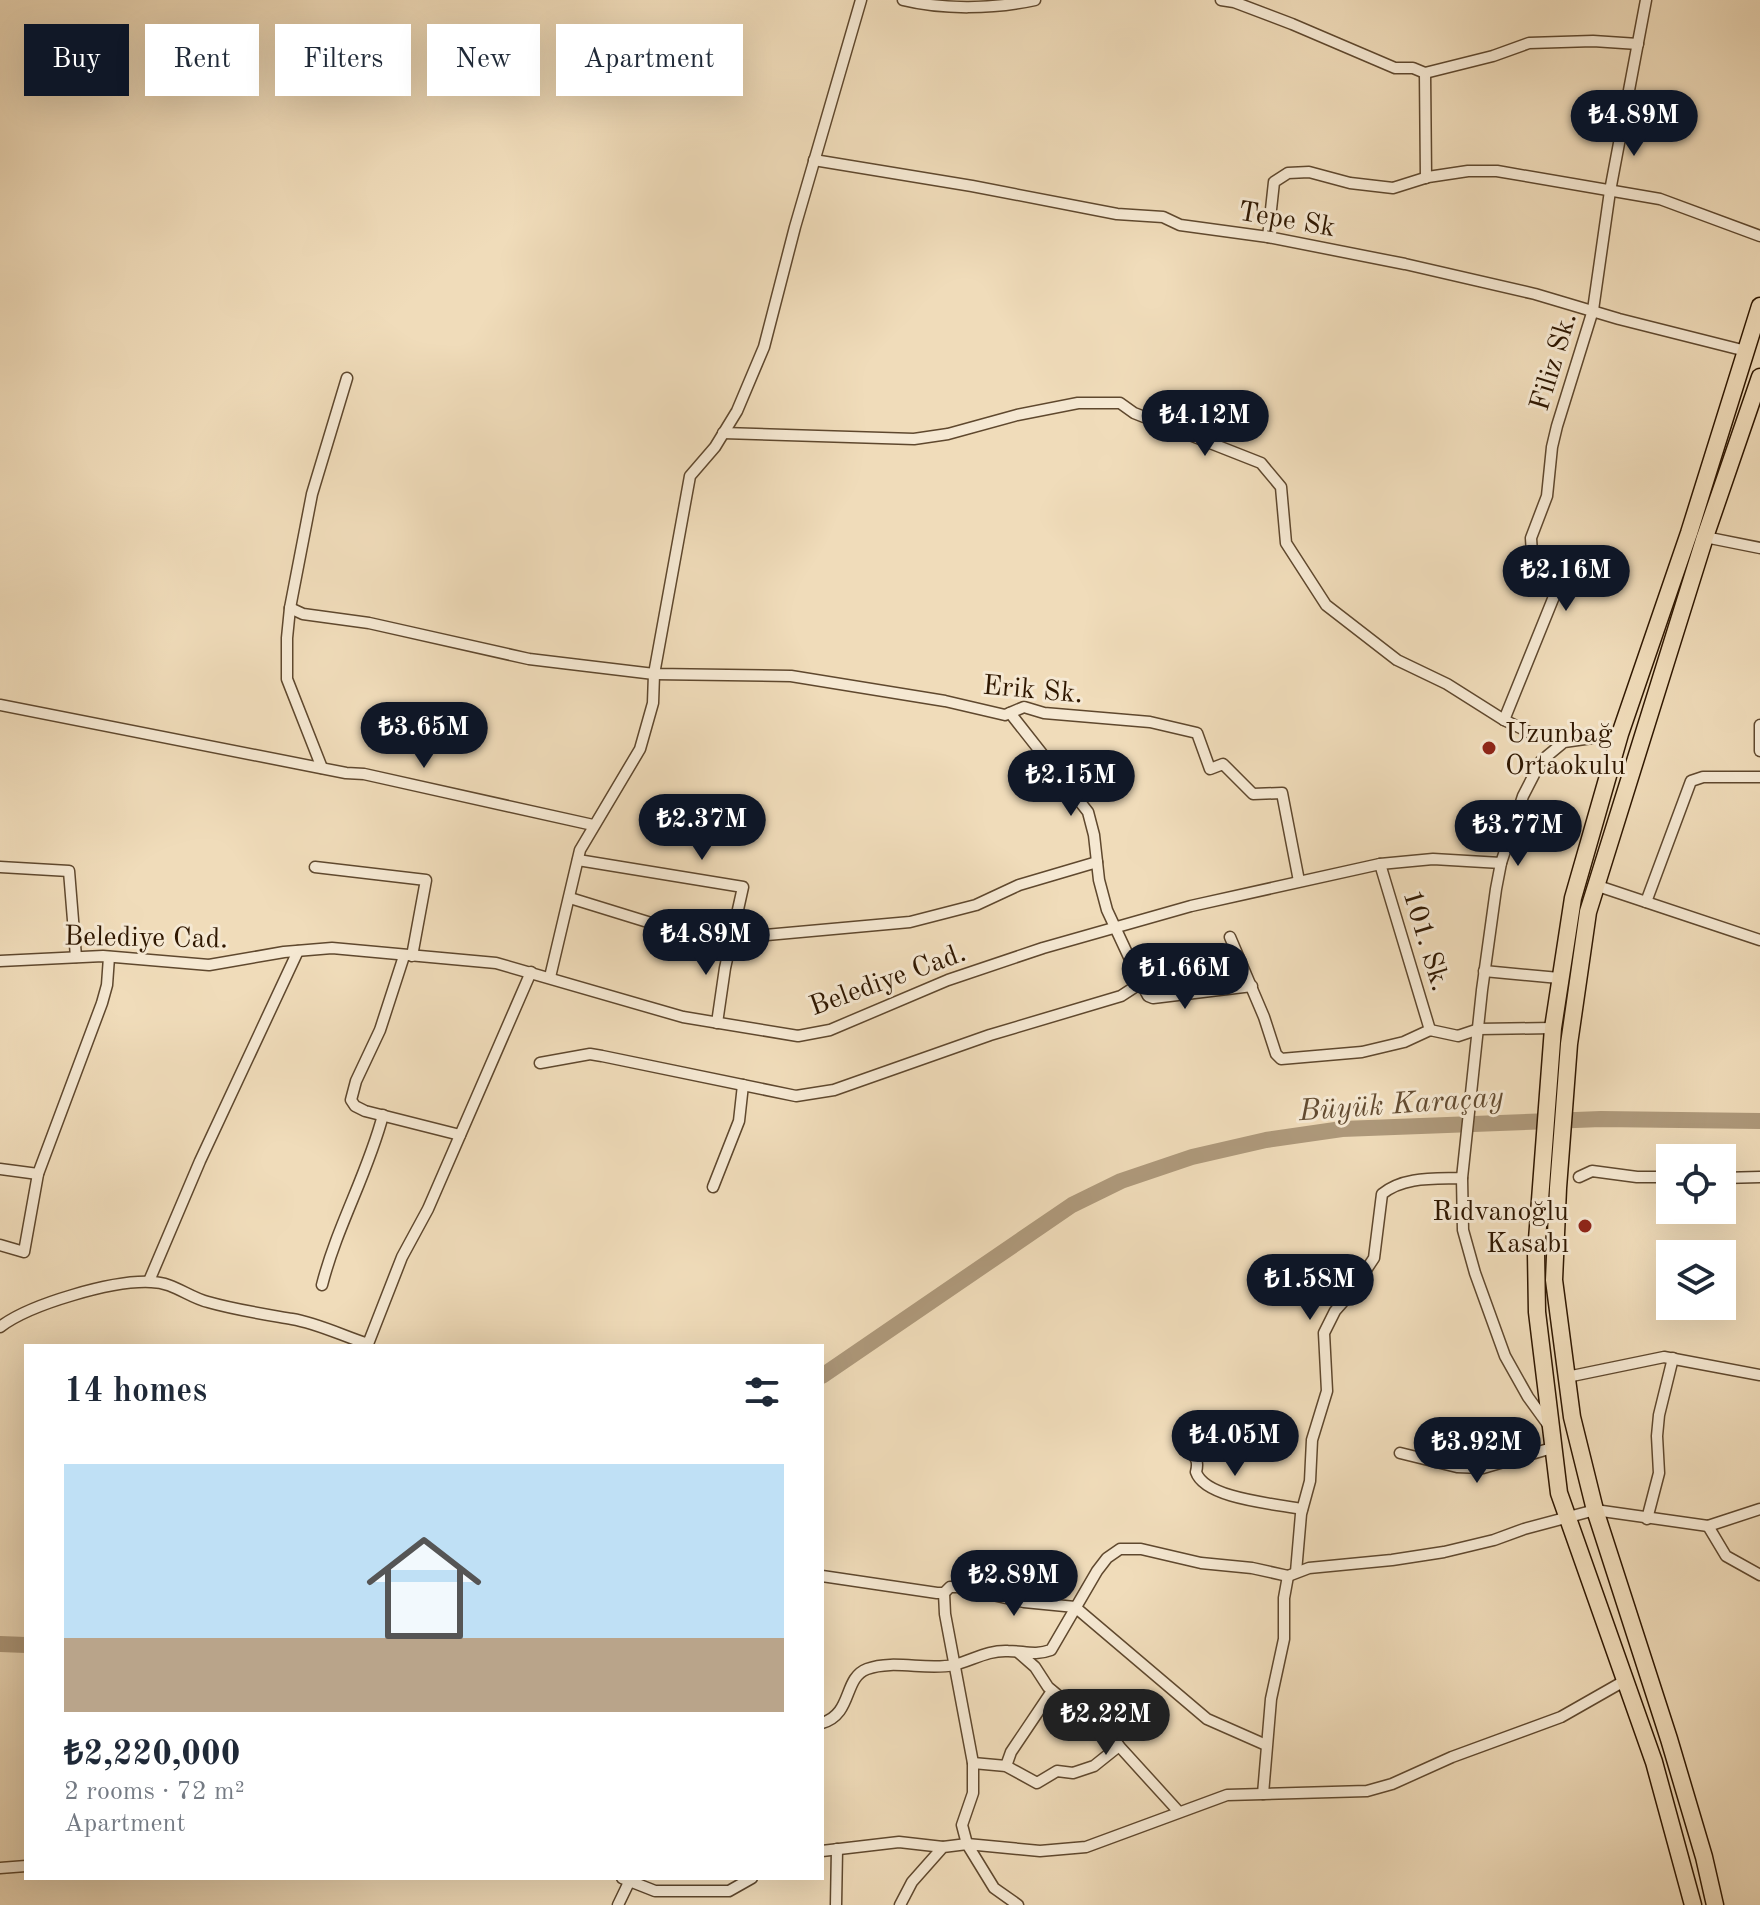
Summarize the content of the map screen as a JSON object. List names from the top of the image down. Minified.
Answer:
{"streets":{"street":["Tepe Sk","Filiz Sk.","Erik Sk.","Belediye Cad.","101. Sk."]},"crossings":[["Tepe Sk","Filiz Sk."],["Erik Sk.","Belediye Cad."],["Belediye Cad.","101. Sk."]],"water":["Büyük Karaçay"],"places":["Uzunbağ Ortaokulu","Rıdvanoğlu Kasabı"],"page":{"chip":["Buy","Rent","Filters","New","Apartment"],"price":["₺4.89M","₺4.12M","₺2.16M","₺3.65M","₺2.15M","₺2.37M","₺3.77M","₺4.89M","₺1.66M","₺1.58M","₺4.05M","₺3.92M","₺2.89M","₺2.22M"],"heading":"14 homes","list":[{"name":"₺2,220,000","note":"2 rooms · 72 m² · Apartment"}]}}
